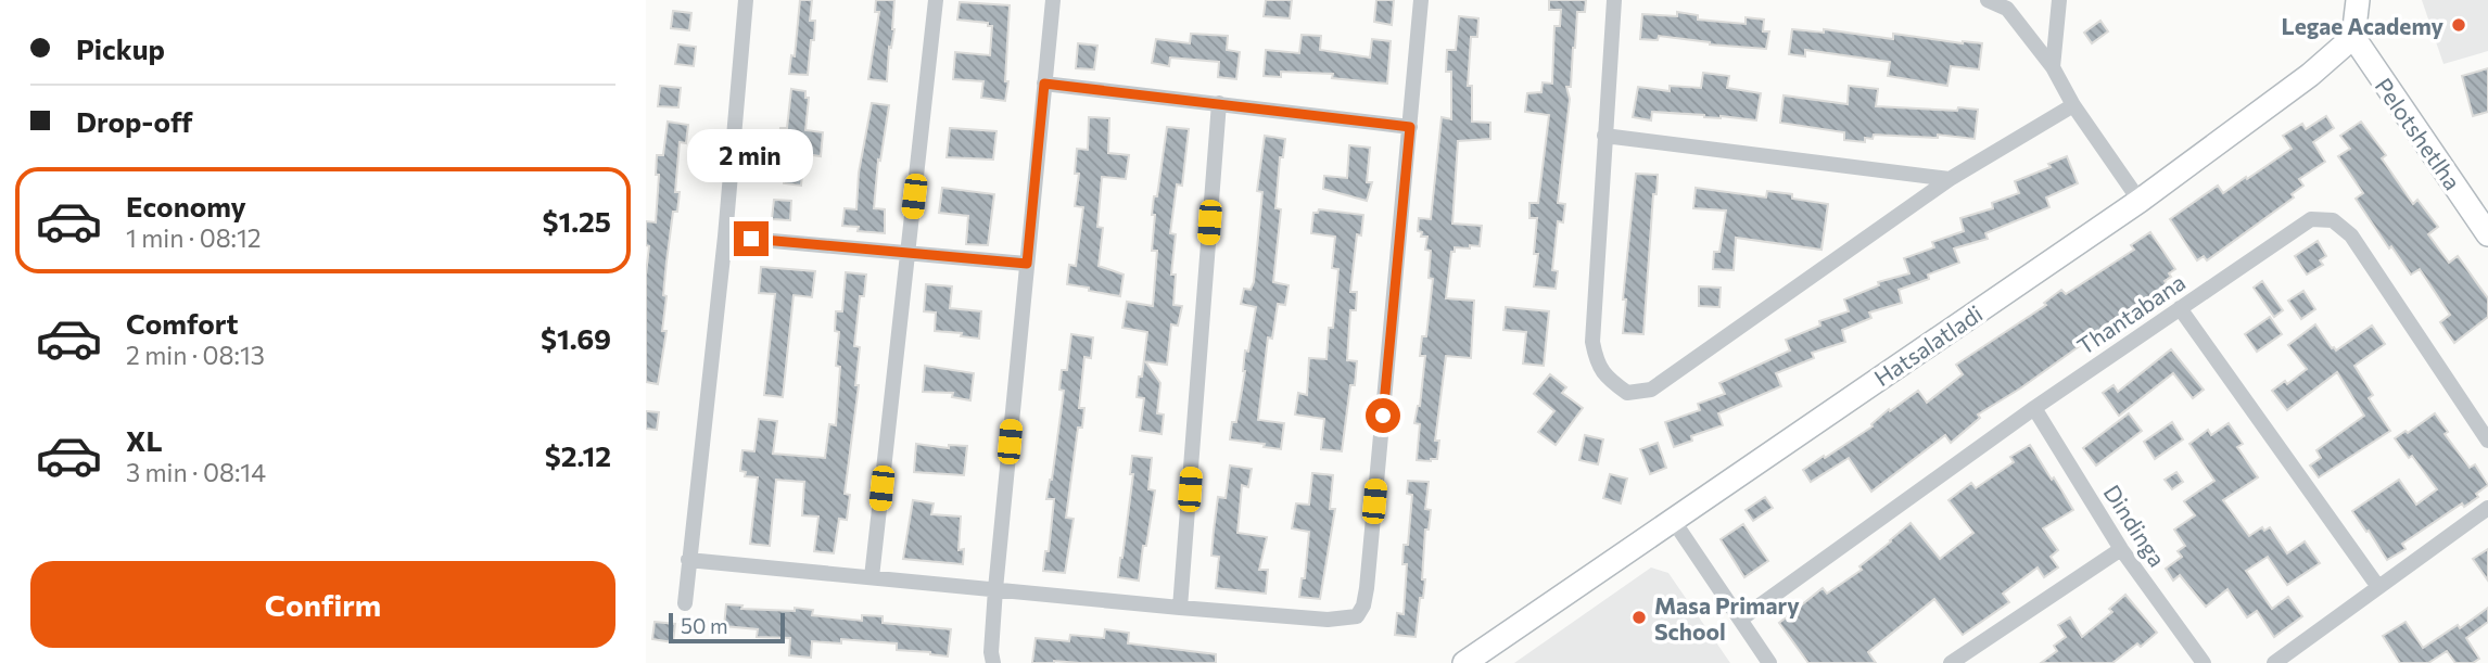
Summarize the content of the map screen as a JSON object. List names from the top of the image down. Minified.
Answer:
{"streets":{"street":["Pelotshetlha","Thantabana","Hatsalatladi","Dindinga"]},"crossings":[["Pelotshetlha","Hatsalatladi"],["Thantabana","Dindinga"]],"places":["Legae Academy","Masa Primary School"],"scale_bar":"50 m","page":{"banner":["Pickup","Drop-off"],"bubble":"2 min","list":[{"name":"Economy","note":"1 min · 08:12","value":"$1.25"},{"name":"Comfort","note":"2 min · 08:13","value":"$1.69"},{"name":"XL","note":"3 min · 08:14","value":"$2.12"}],"buttons":"Confirm","scale":"50 m"}}
